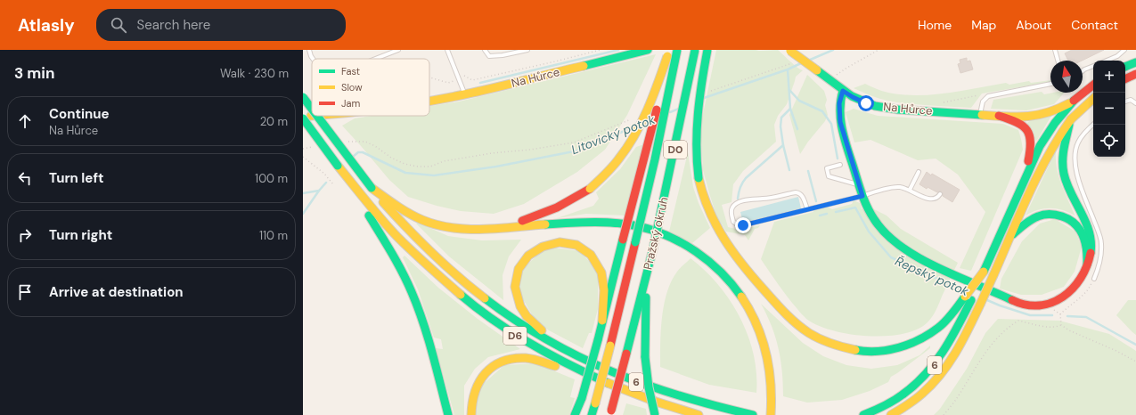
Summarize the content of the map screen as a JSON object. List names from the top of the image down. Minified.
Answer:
{"streets":{"main road":["Na Hůrce","D0","Pražský okruh","D6","6"]},"crossings":[["D6","6"]],"water":["Litovický potok","Řepský potok"],"legend":["Fast","Slow","Jam"],"north":"top","page":{"header":"Atlasly","search":"Search here","nav":["Home","Map","About","Contact"],"heading":["3 min","Walk · 230 m"],"map_buttons":["+","−"],"list":[["Continue","Na Hůrce","20 m"],["Turn left","100 m"],["Turn right","110 m"],"Arrive at destination"]}}
